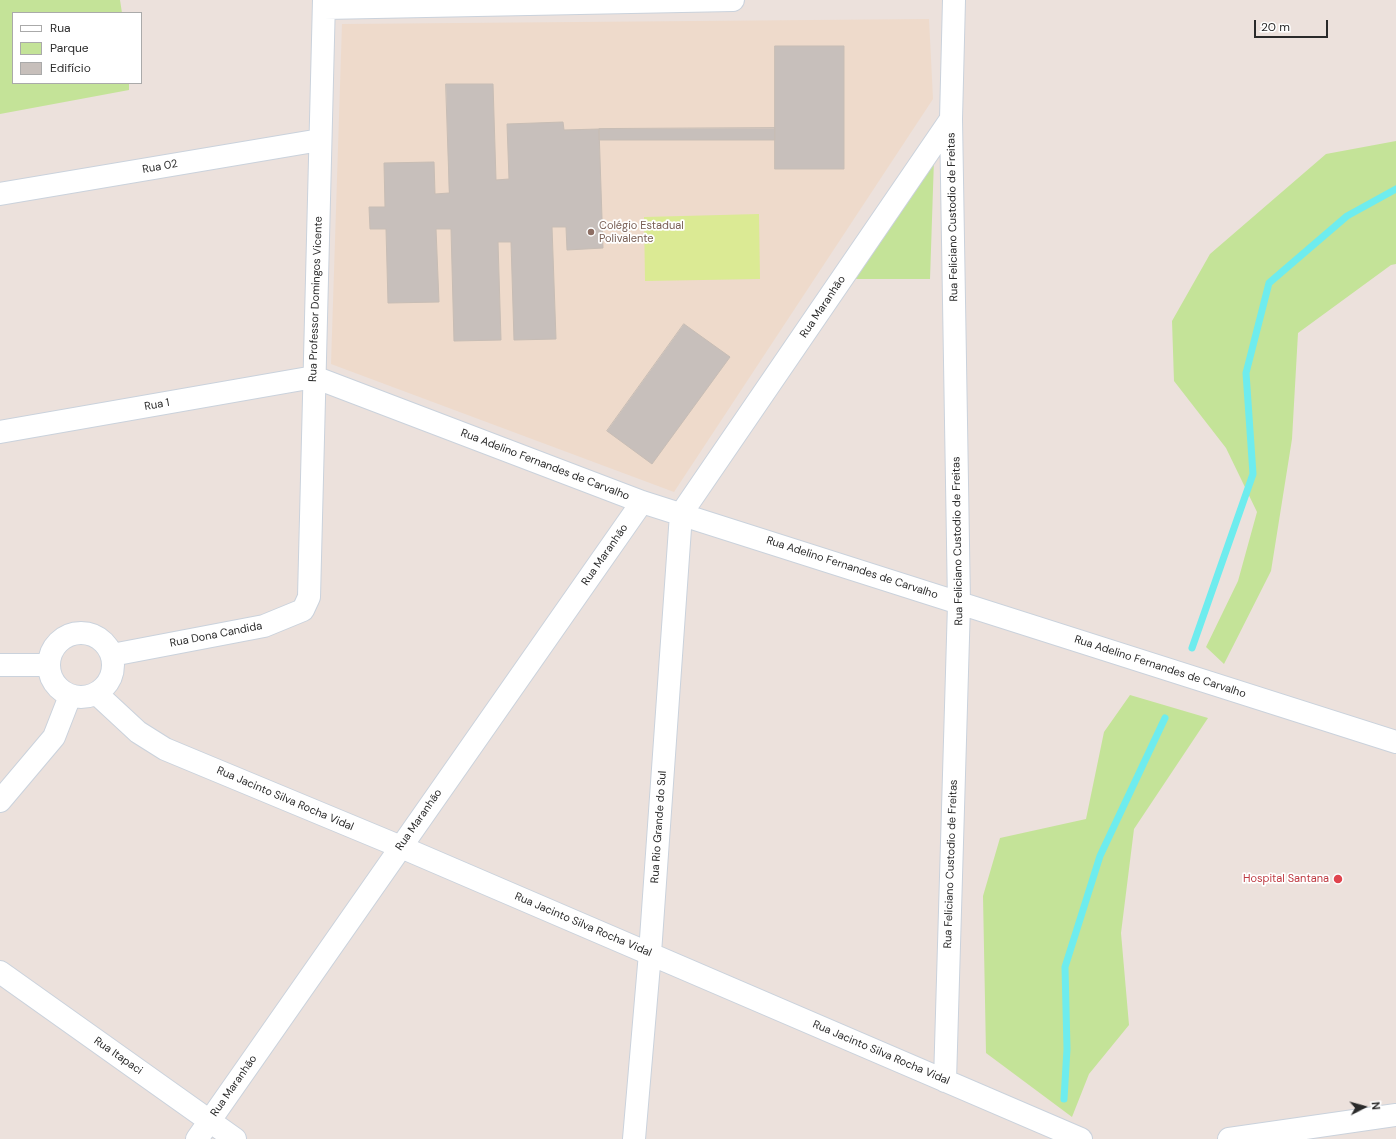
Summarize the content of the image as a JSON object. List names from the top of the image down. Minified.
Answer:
{"streets":{"street":["Rua 02","Rua Feliciano Custodio de Freitas","Rua Professor Domingos Vicente","Rua Maranhão","Rua 1","Rua Adelino Fernandes de Carvalho","Rua Dona Candida","Rua Jacinto Silva Rocha Vidal","Rua Rio Grande do Sul","Rua Itapaci"]},"crossings":[["Rua 02","Rua Professor Domingos Vicente"],["Rua Feliciano Custodio de Freitas","Rua Maranhão"],["Rua Feliciano Custodio de Freitas","Rua Adelino Fernandes de Carvalho"],["Rua Feliciano Custodio de Freitas","Rua Jacinto Silva Rocha Vidal"],["Rua Professor Domingos Vicente","Rua 1"],["Rua Professor Domingos Vicente","Rua Adelino Fernandes de Carvalho"],["Rua Professor Domingos Vicente","Rua Dona Candida"],["Rua Maranhão","Rua Adelino Fernandes de Carvalho"],["Rua Maranhão","Rua Jacinto Silva Rocha Vidal"],["Rua Maranhão","Rua Rio Grande do Sul"],["Rua Maranhão","Rua Itapaci"],["Rua 1","Rua Adelino Fernandes de Carvalho"],["Rua Adelino Fernandes de Carvalho","Rua Rio Grande do Sul"],["Rua Dona Candida","Rua Jacinto Silva Rocha Vidal"],["Rua Jacinto Silva Rocha Vidal","Rua Rio Grande do Sul"]],"places":["Colégio Estadual Polivalente","Hospital Santana"],"legend":["Rua","Parque","Edifício"],"scale_bar":"20 m","north":"right"}
